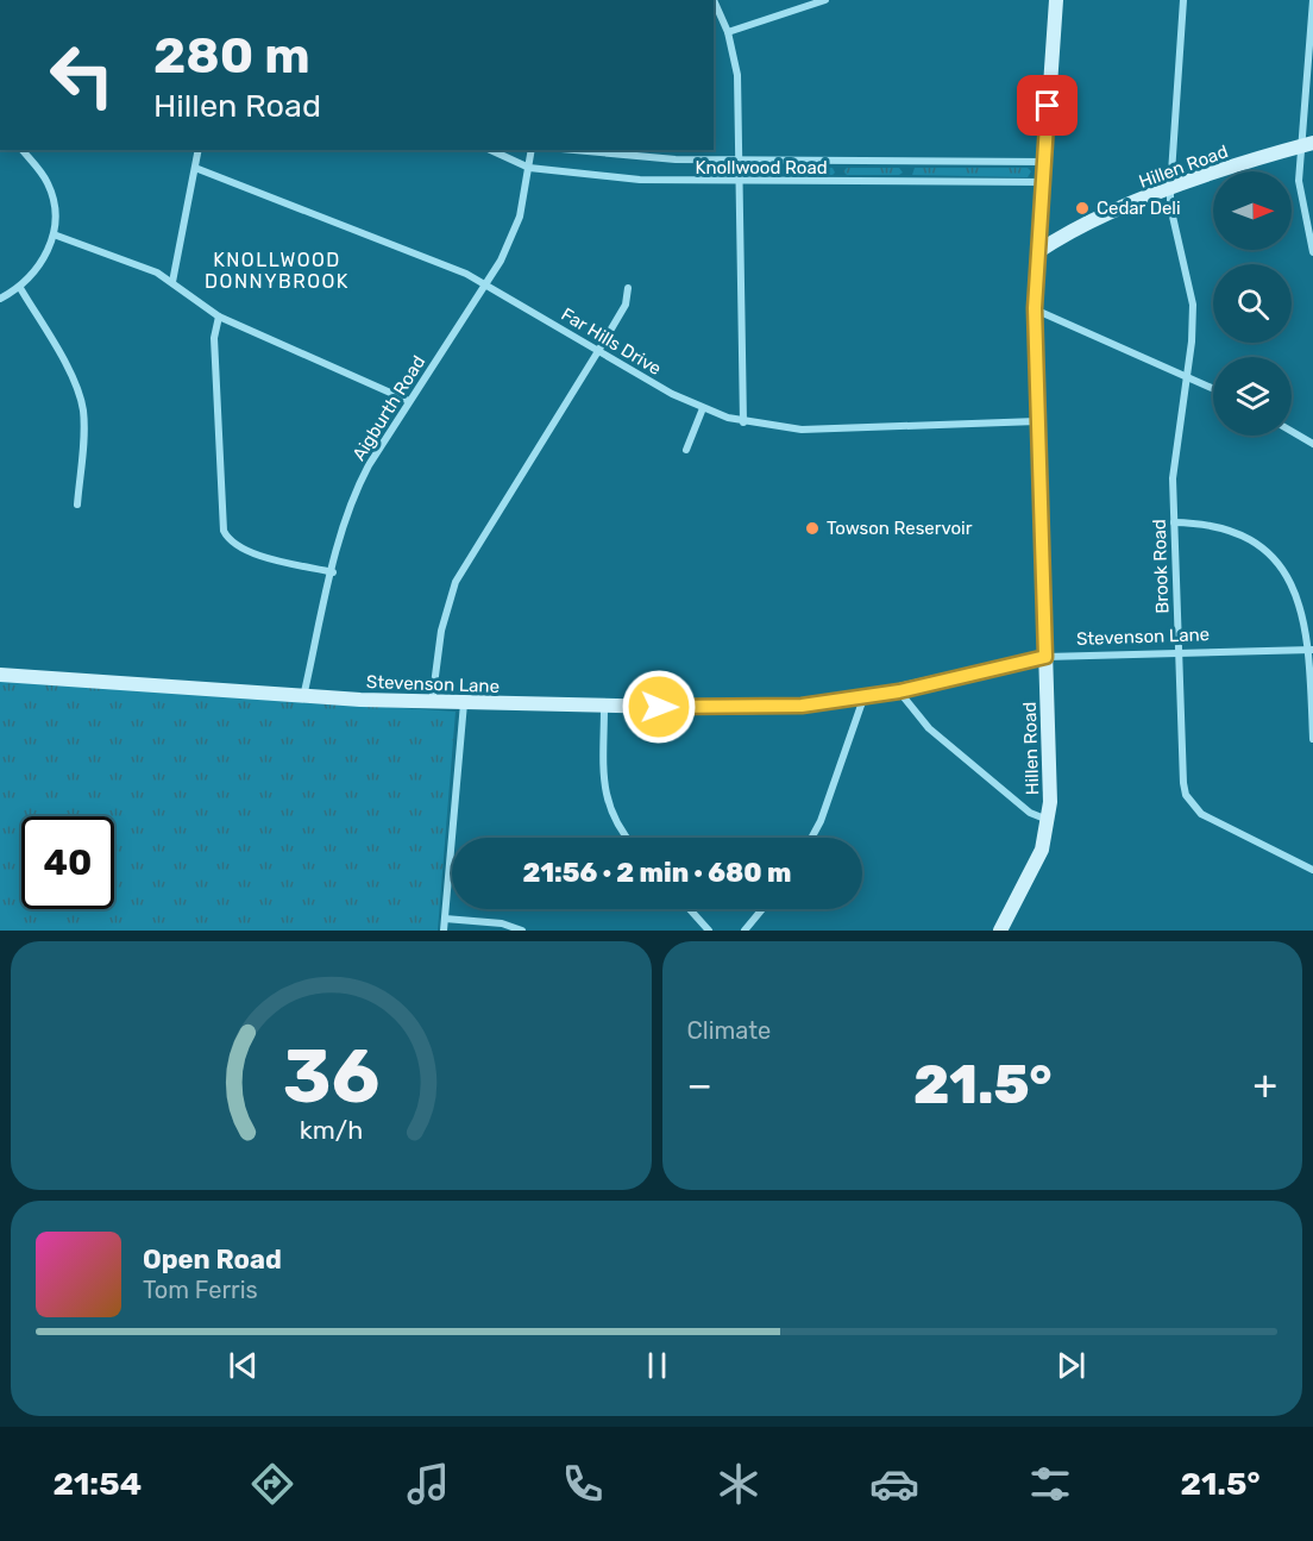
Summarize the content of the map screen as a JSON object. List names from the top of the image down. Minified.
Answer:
{"streets":{"street":["Hillen Road","Knollwood Road","Far Hills Drive","Aigburth Road","Brook Road","Stevenson Lane"]},"crossings":[["Hillen Road","Far Hills Drive"],["Hillen Road","Brook Road"],["Hillen Road","Stevenson Lane"],["Knollwood Road","Aigburth Road"],["Far Hills Drive","Aigburth Road"],["Aigburth Road","Stevenson Lane"],["Brook Road","Stevenson Lane"]],"districts":["KNOLLWOOD DONNYBROOK"],"places":["Cedar Deli","Towson Reservoir"],"north":"right","page":{"turn":["280 m","Hillen Road"],"limit":"40","trip":"21:56 · 2 min · 680 m","tile":"Climate","heat":["−","21.5°","+"],"song":["Open Road","Tom Ferris"],"tabs":["21:54","21.5°"],"gauge":["36","km/h"]}}
